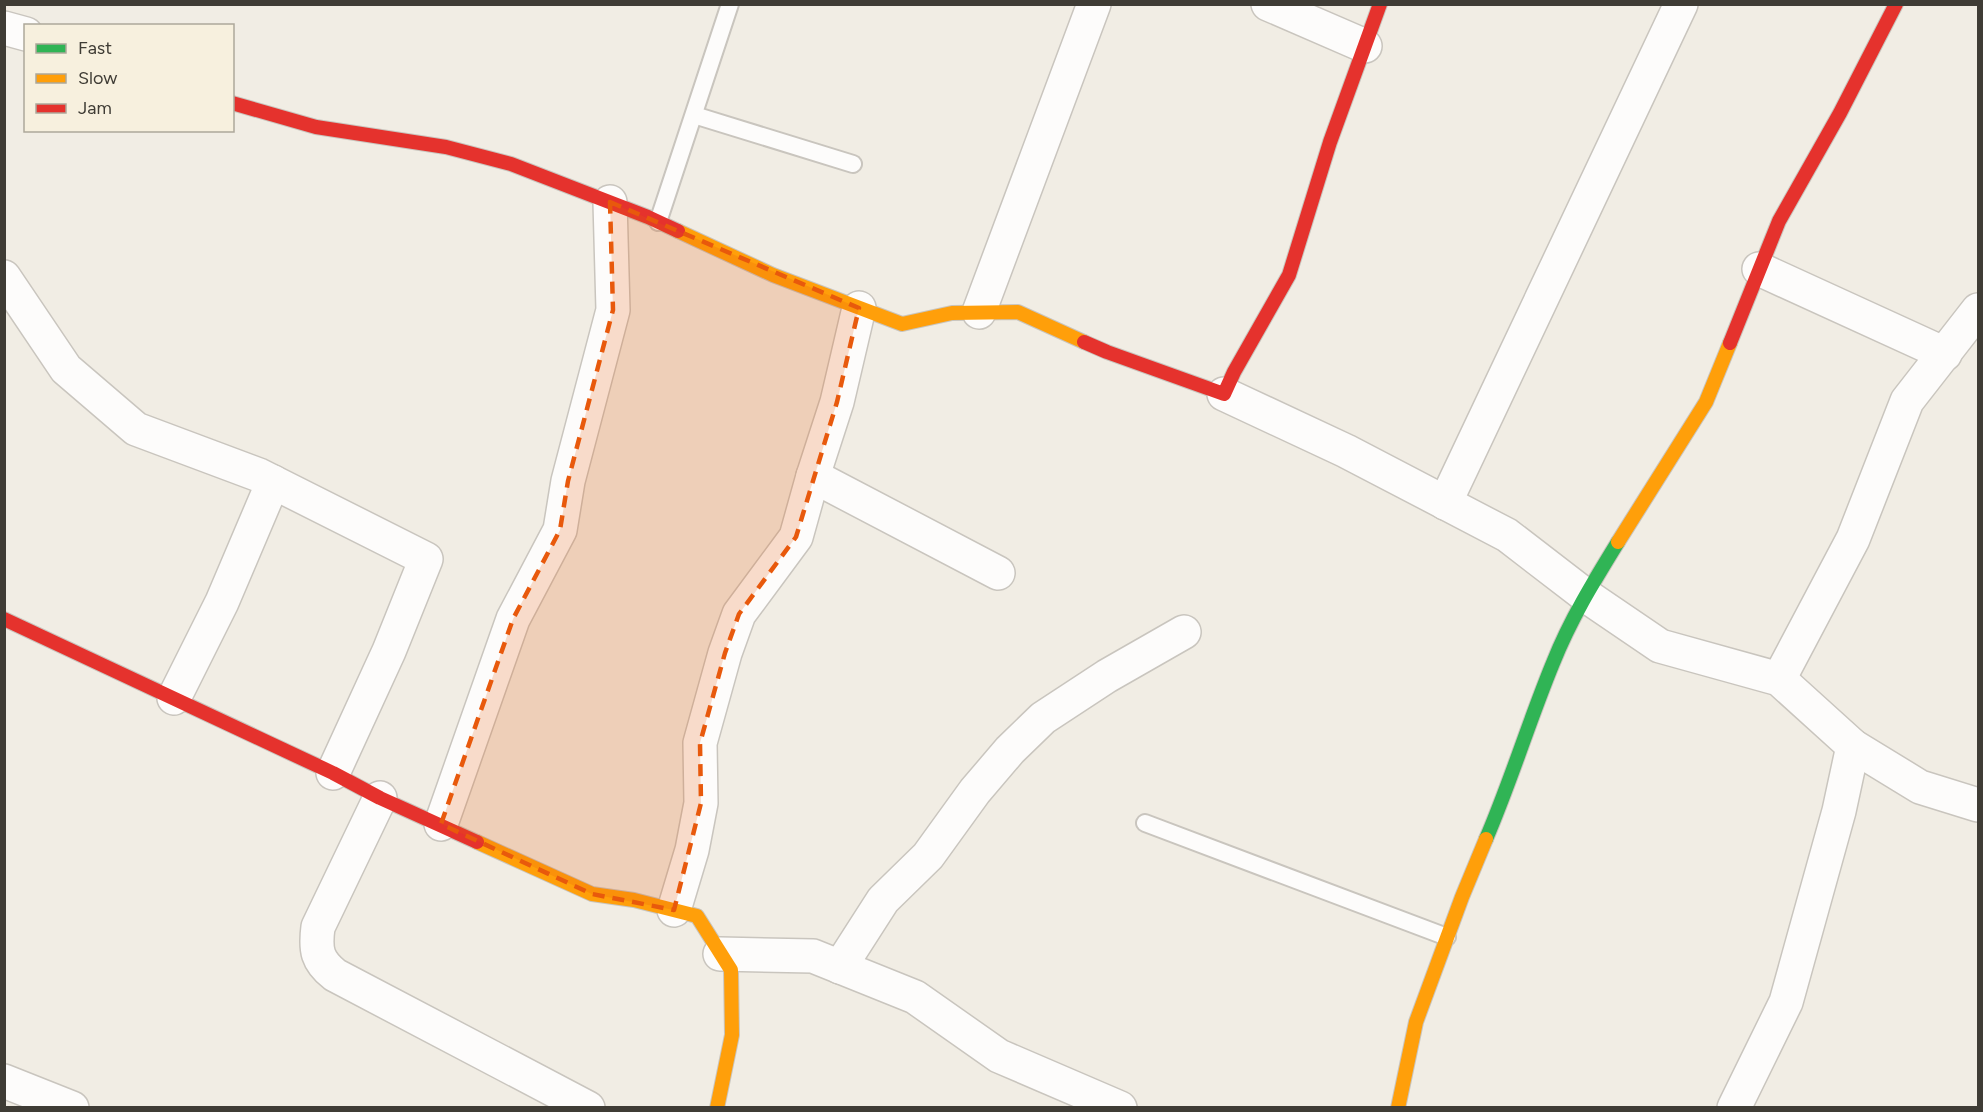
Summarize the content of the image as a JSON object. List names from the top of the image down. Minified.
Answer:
{"legend":["Fast","Slow","Jam"]}
